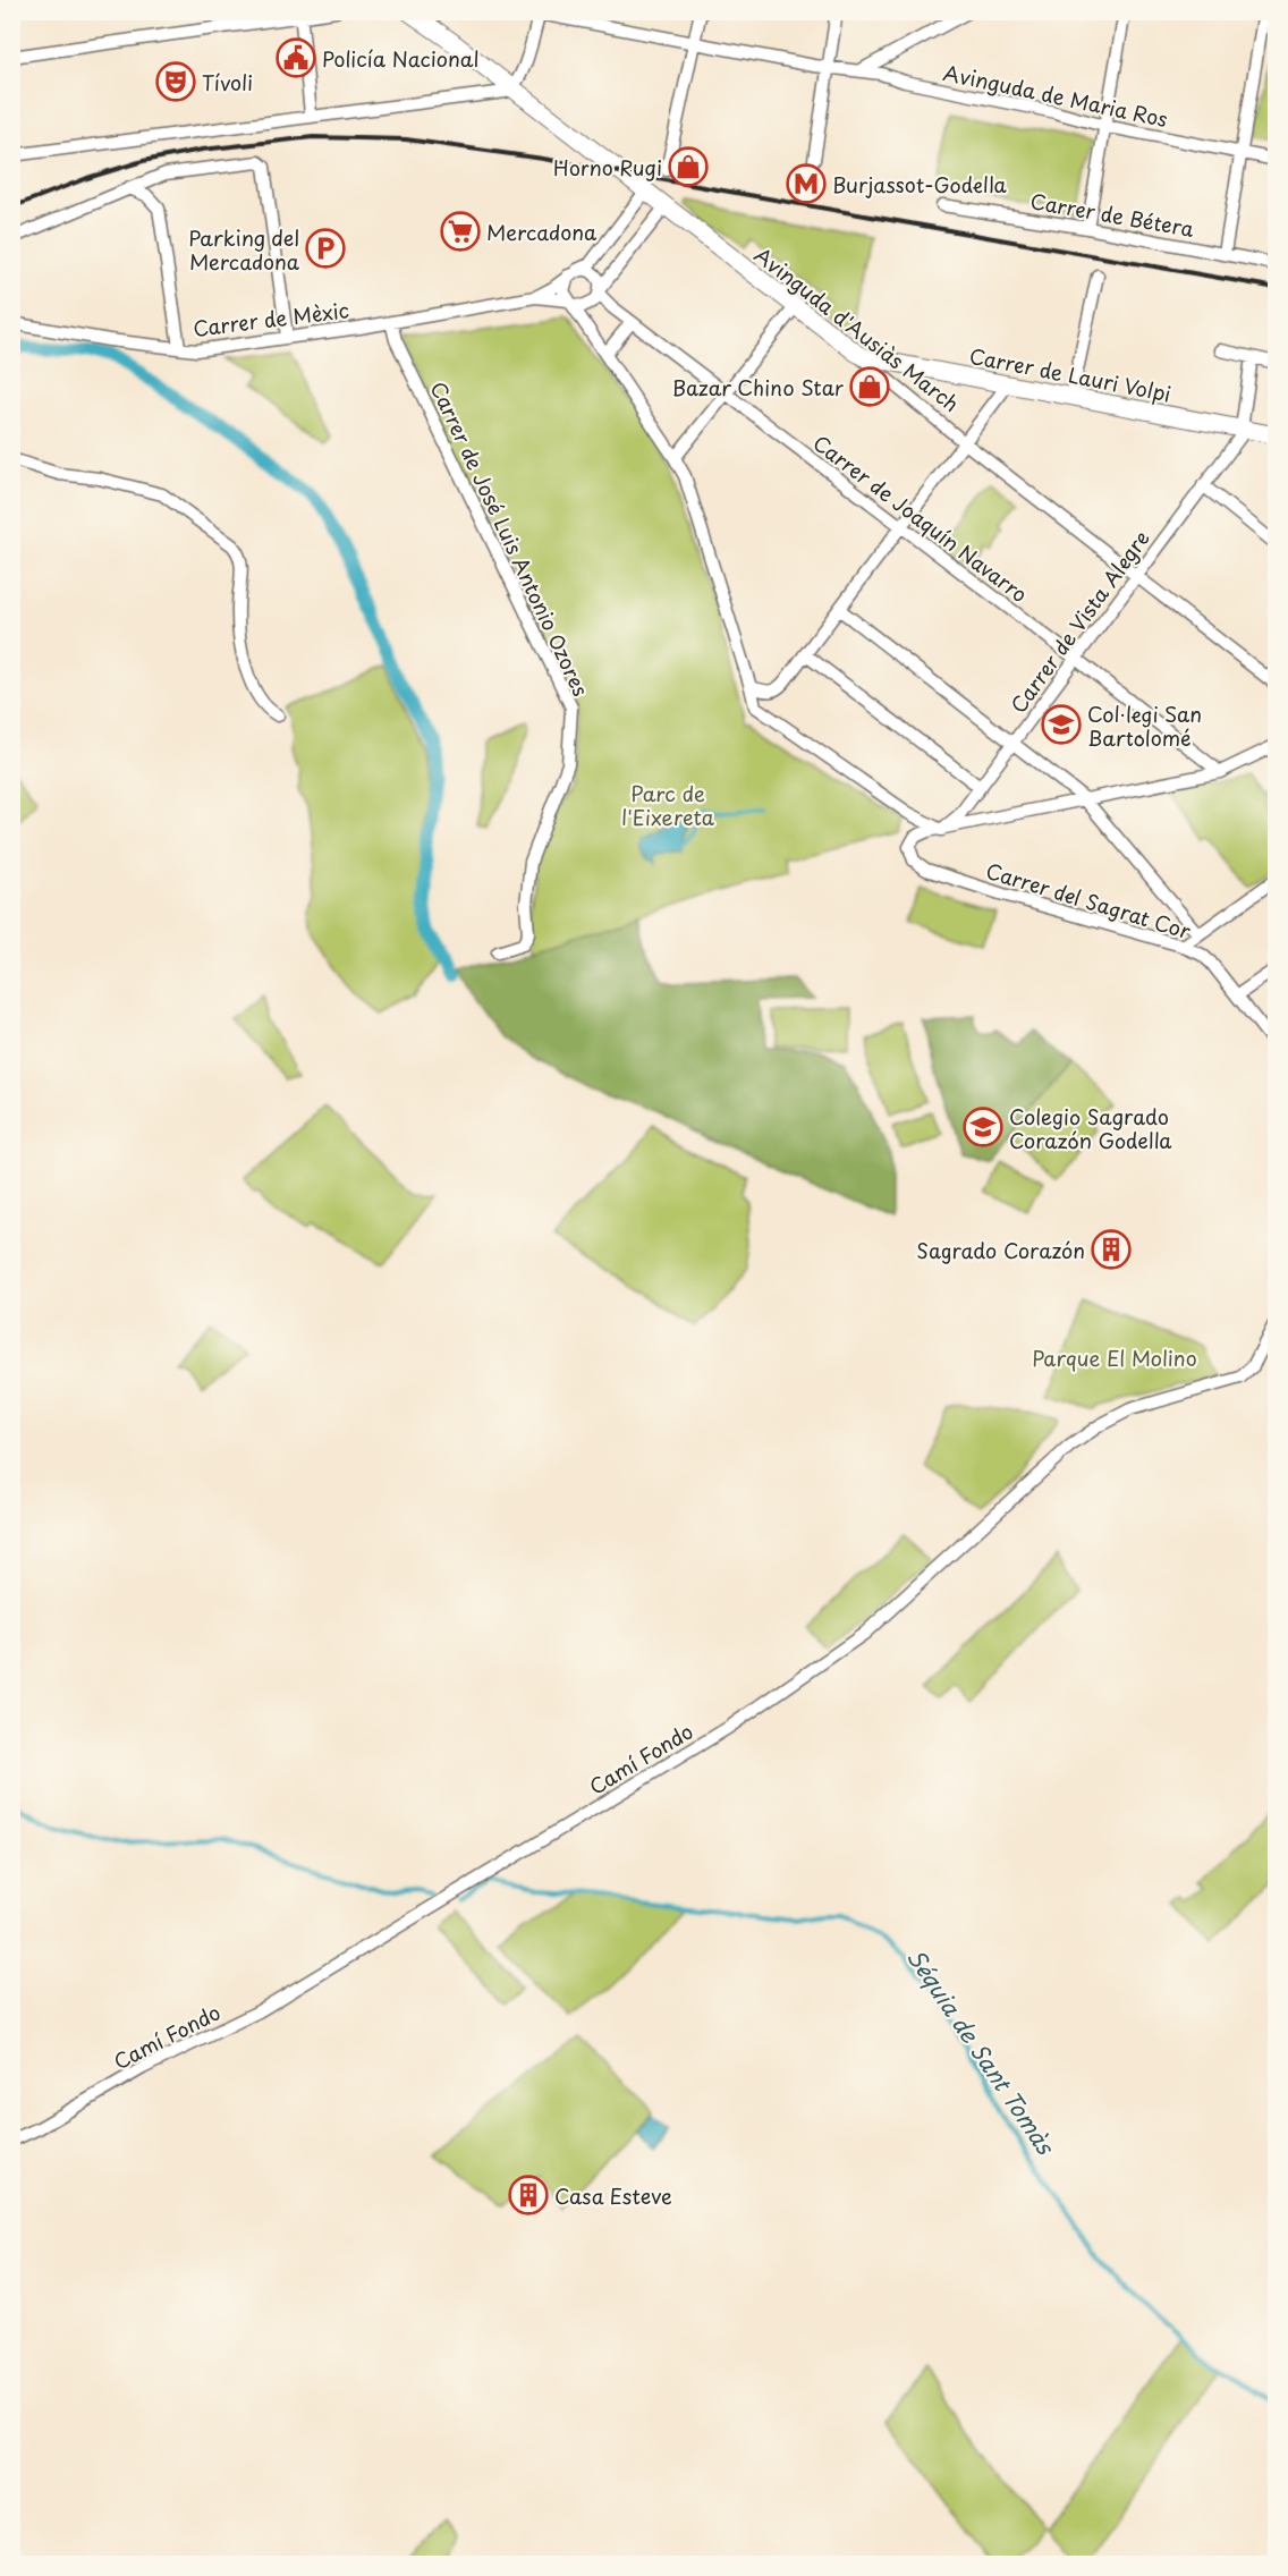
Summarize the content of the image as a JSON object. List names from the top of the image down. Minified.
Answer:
{"streets":{"street":["Avinguda de Maria Ros","Carrer de Bétera","Carrer de Mèxic","Avinguda d'Ausiàs March","Carrer de Lauri Volpi","Carrer de Joaquín Navarro","Carrer de José Luis Antonio Ozores","Carrer de Vista Alegre","Carrer del Sagrat Cor","Camí Fondo"]},"crossings":[["Carrer de Mèxic","Avinguda d'Ausiàs March"],["Carrer de Mèxic","Carrer de Joaquín Navarro"],["Carrer de Mèxic","Carrer de José Luis Antonio Ozores"],["Avinguda d'Ausiàs March","Carrer de Lauri Volpi"],["Avinguda d'Ausiàs March","Carrer de Vista Alegre"],["Carrer de Lauri Volpi","Carrer de Vista Alegre"],["Carrer de Joaquín Navarro","Carrer de Vista Alegre"],["Carrer de Vista Alegre","Carrer del Sagrat Cor"]],"water":["Séquia de Sant Tomàs"],"parks":["Parc de l'Eixereta","Parque El Molino"],"places":{"public building":["Policía Nacional"],"theatre":["Tívoli"],"shop":["Horno Rugi","Bazar Chino Star"],"metro station":["Burjassot-Godella"],"supermarket":["Mercadona"],"parking":["Parking del Mercadona"],"school or university":["Col·legi San Bartolomé","Colegio Sagrado Corazón Godella"],"building":["Sagrado Corazón","Casa Esteve"]}}
